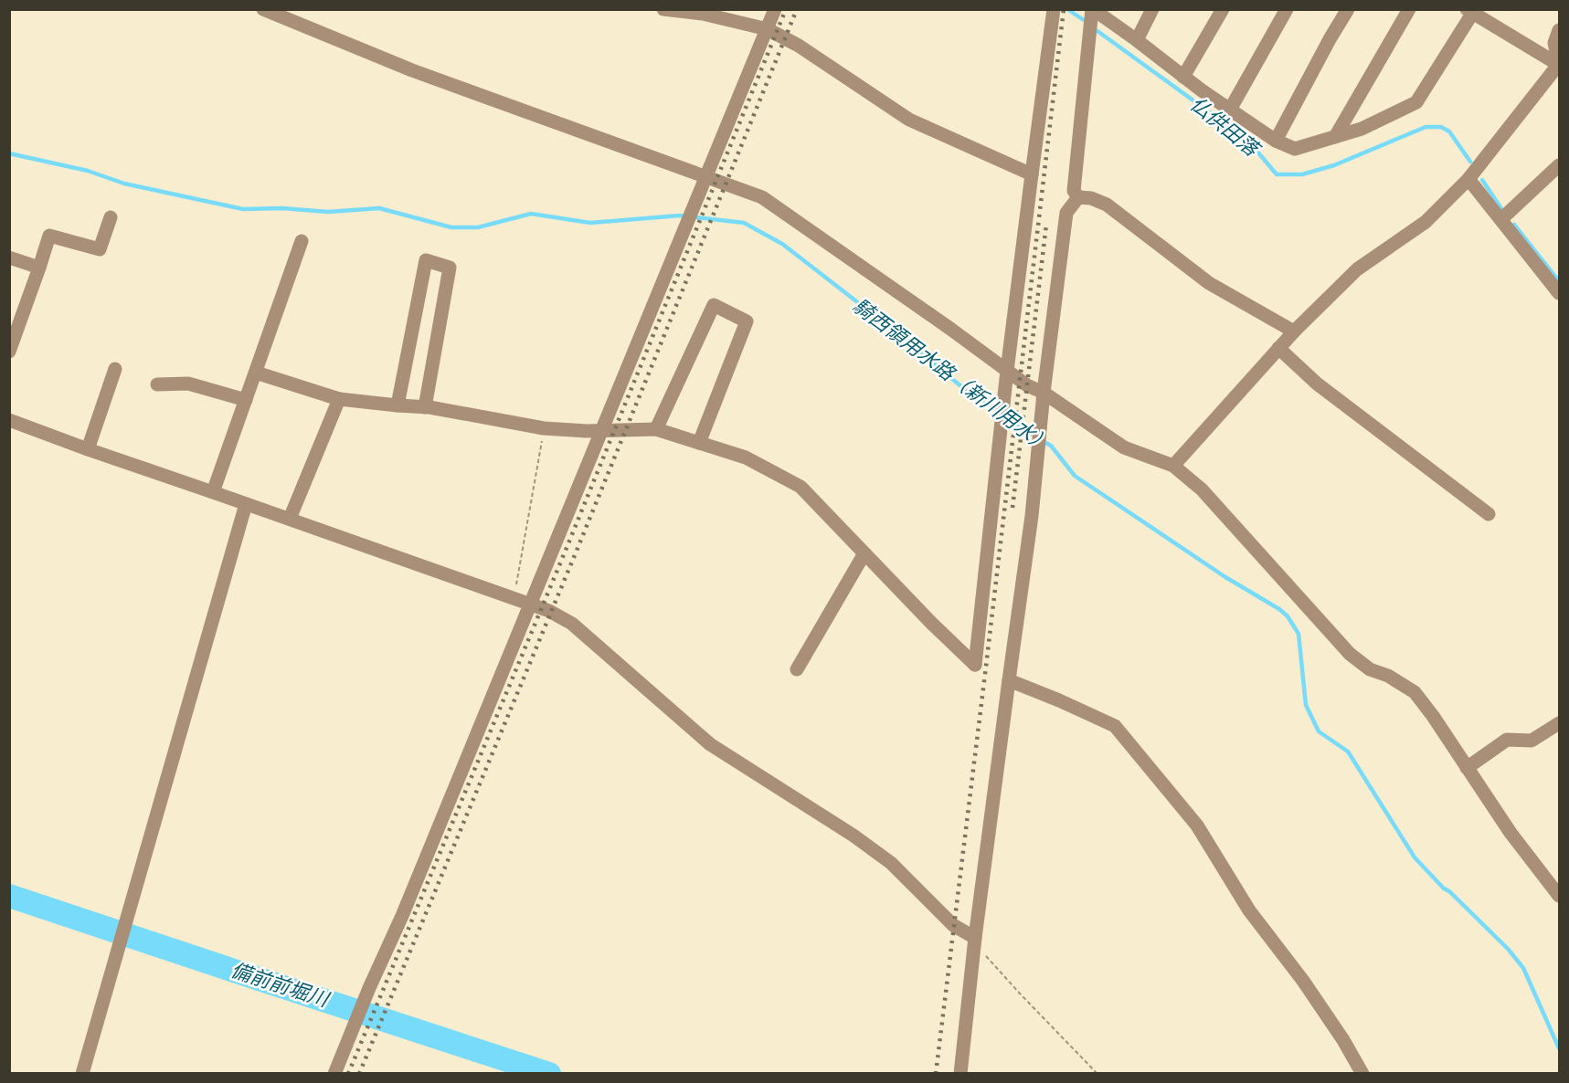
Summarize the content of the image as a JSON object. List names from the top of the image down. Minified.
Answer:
{"water":["仏供田落","騎西領用水路（新川用水）","備前前堀川"]}
